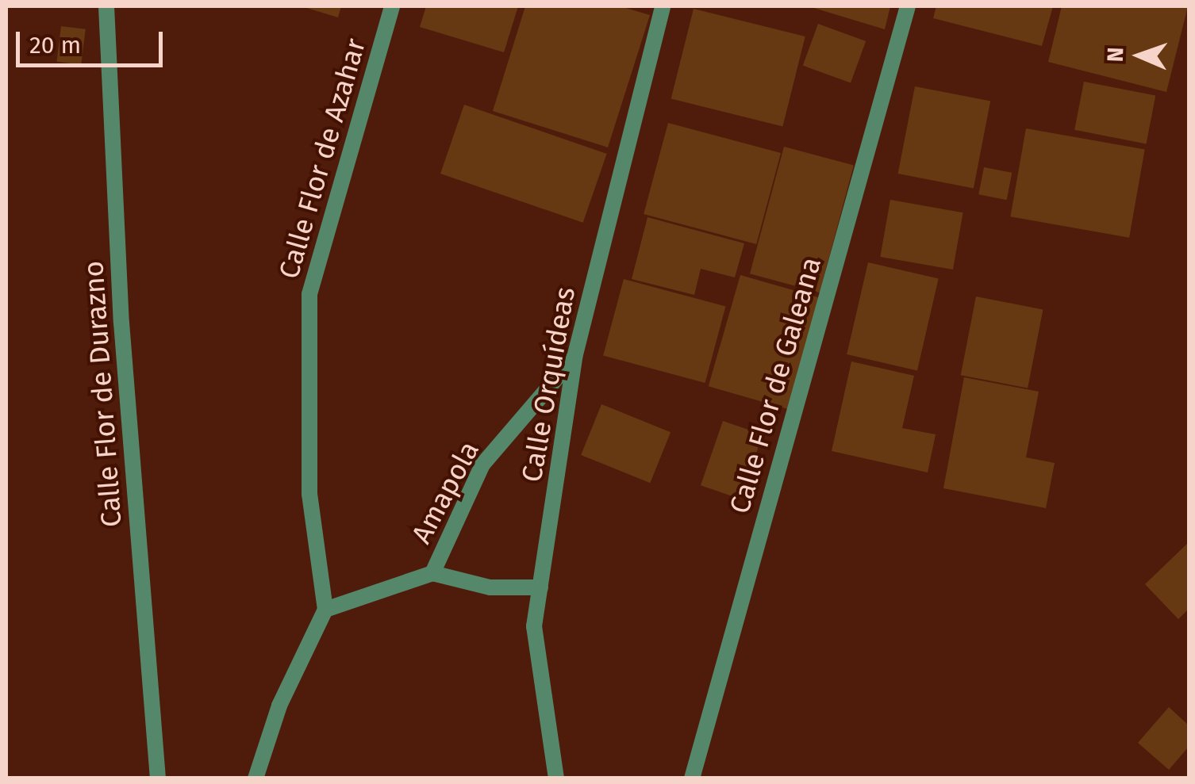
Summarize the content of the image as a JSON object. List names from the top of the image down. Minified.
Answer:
{"streets":{"street":["Calle Flor de Azahar","Calle Orquídeas","Calle Flor de Galeana","Calle Flor de Durazno","Amapola"]},"crossings":[["Calle Flor de Azahar","Amapola"],["Calle Orquídeas","Amapola"]],"scale_bar":"20 m","north":"left"}
